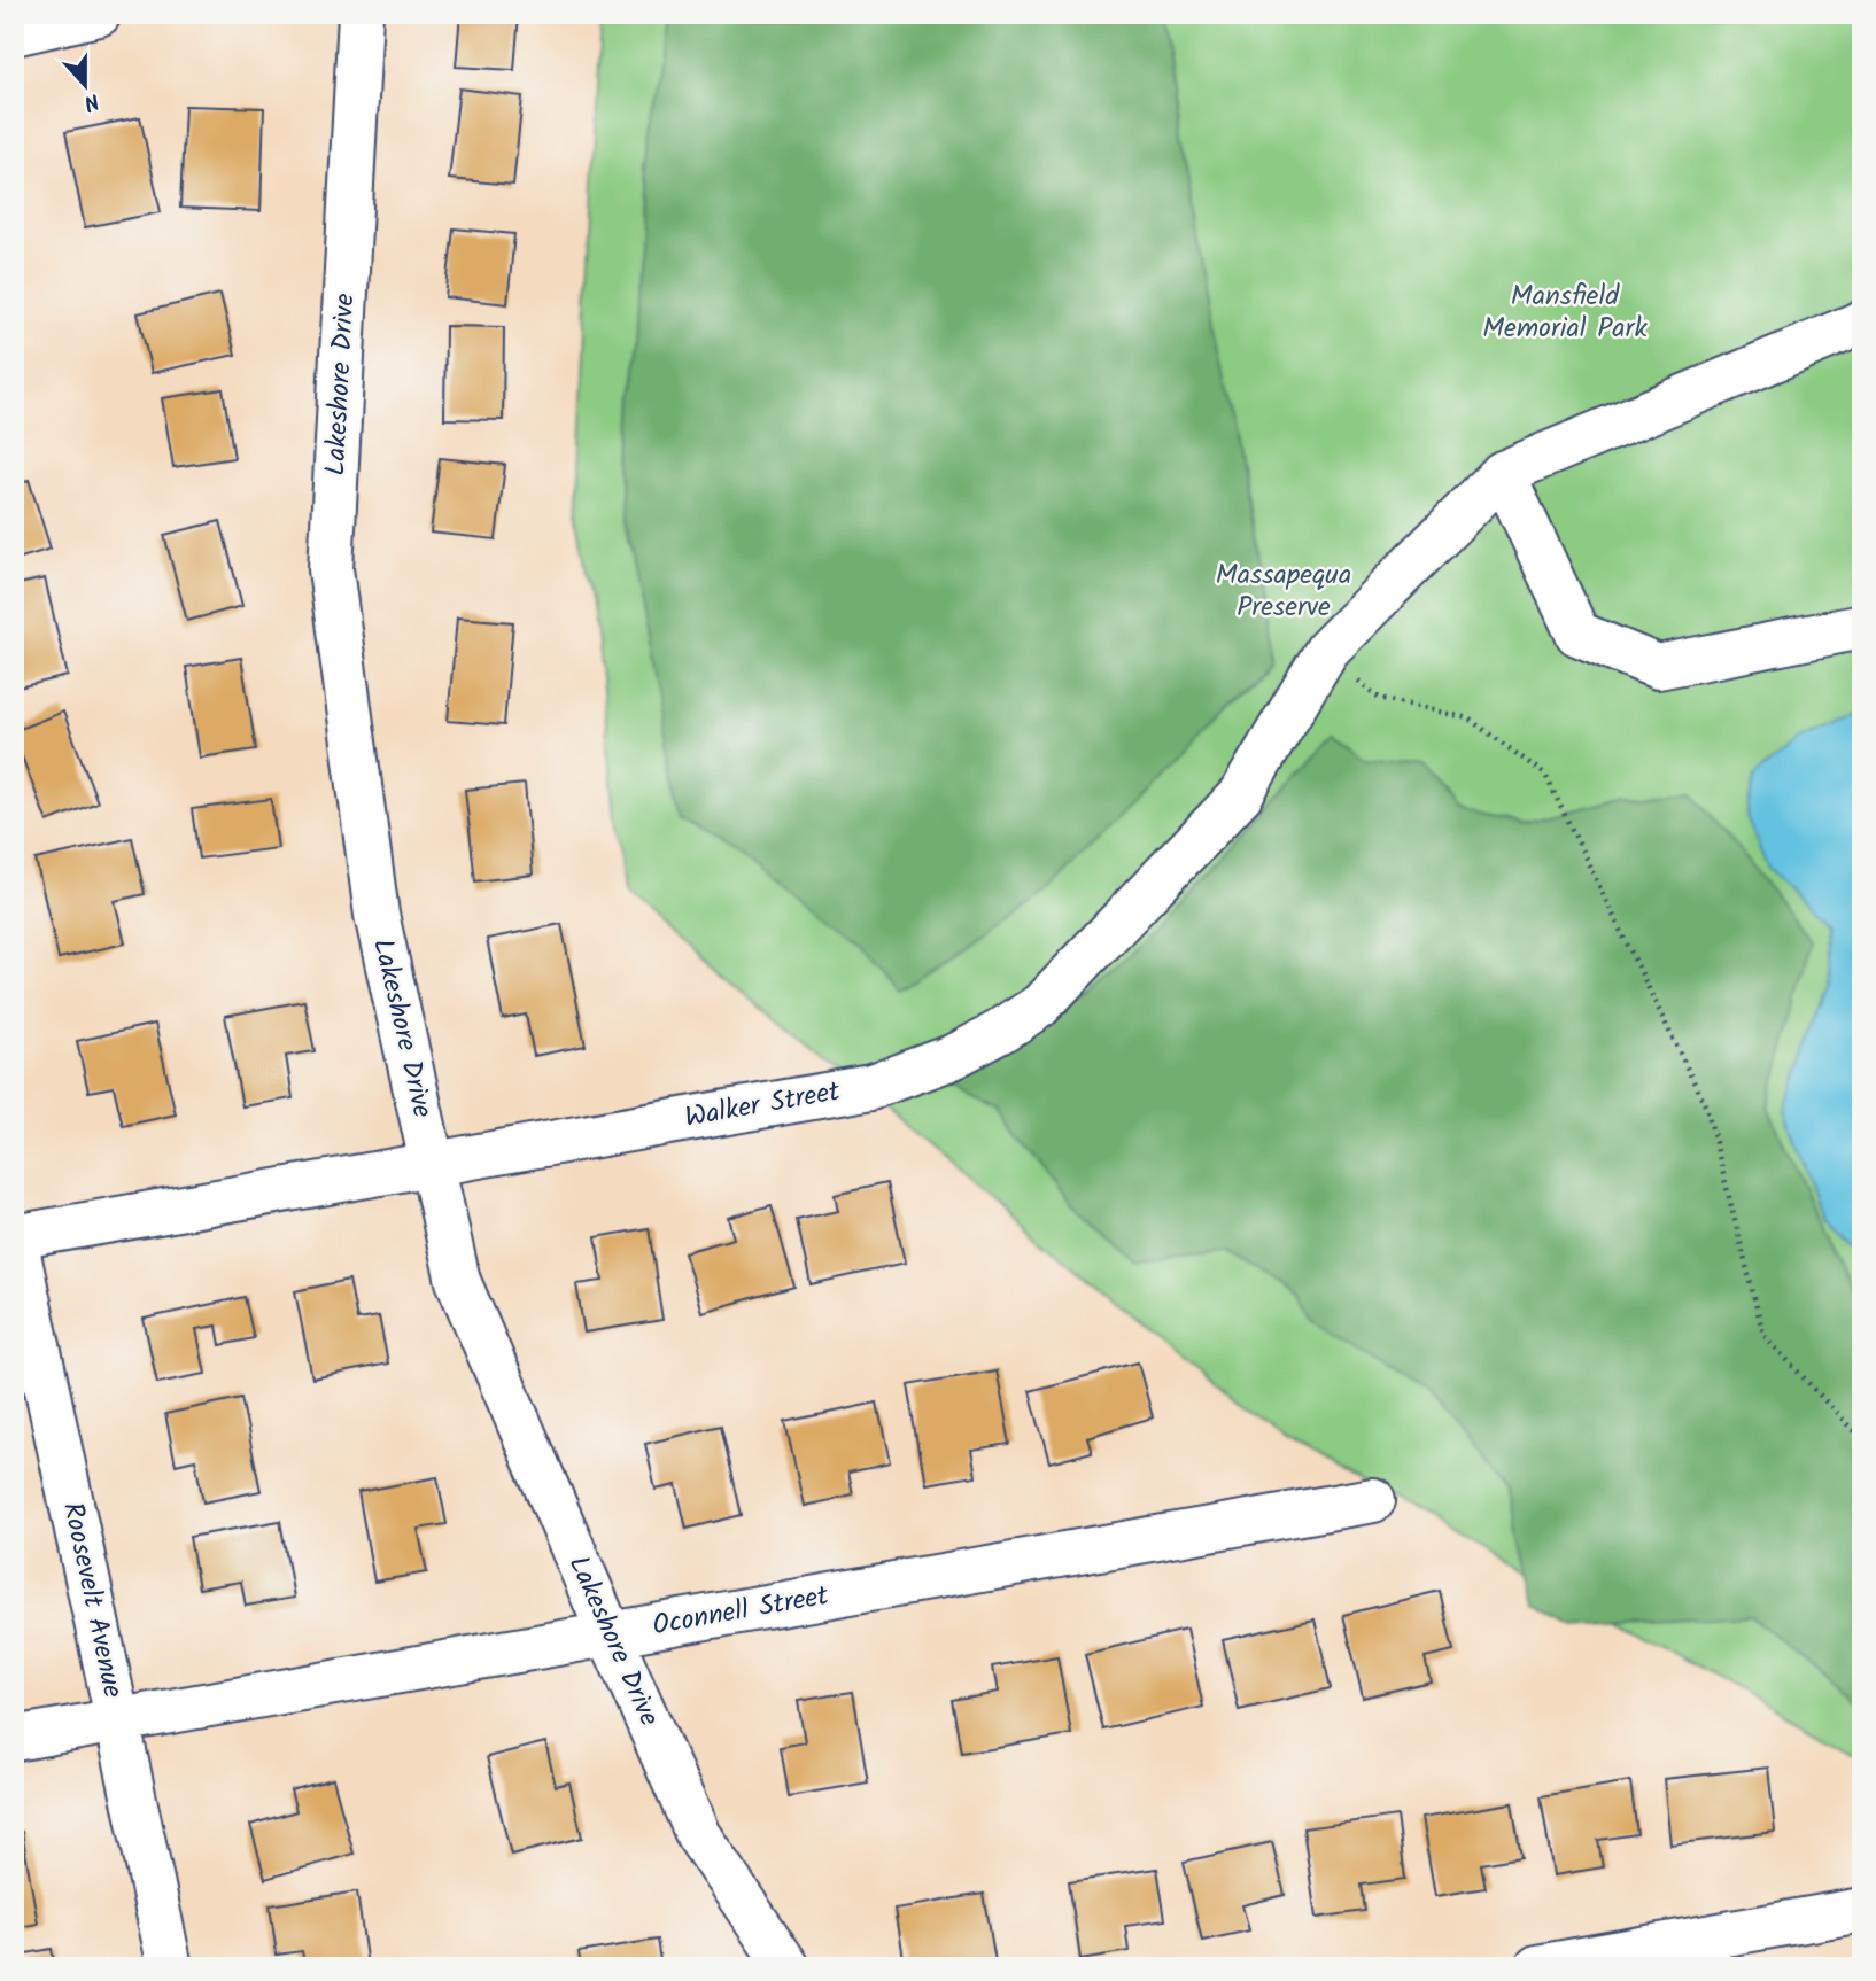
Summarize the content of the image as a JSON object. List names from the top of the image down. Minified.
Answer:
{"streets":{"street":["Lakeshore Drive","Walker Street","Roosevelt Avenue","Oconnell Street"]},"crossings":[["Lakeshore Drive","Walker Street"],["Lakeshore Drive","Oconnell Street"],["Walker Street","Roosevelt Avenue"],["Roosevelt Avenue","Oconnell Street"]],"parks":["Mansfield Memorial Park","Massapequa Preserve"],"north":"bottom"}
